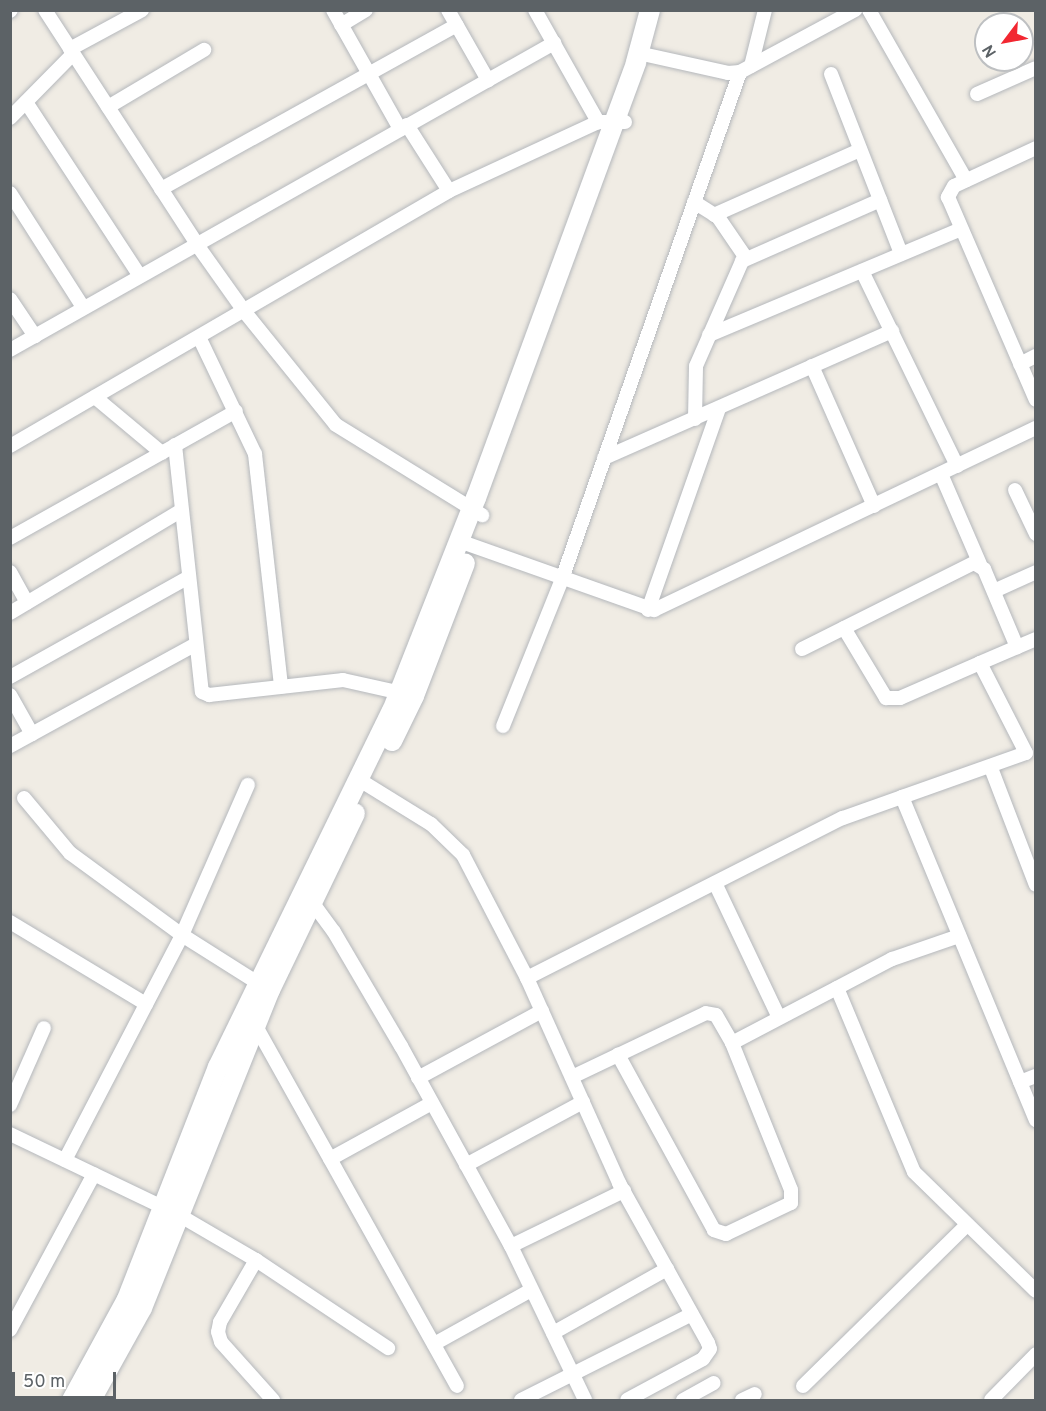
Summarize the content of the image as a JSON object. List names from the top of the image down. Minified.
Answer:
{"scale_bar":"50 m","north":"bottom left"}
